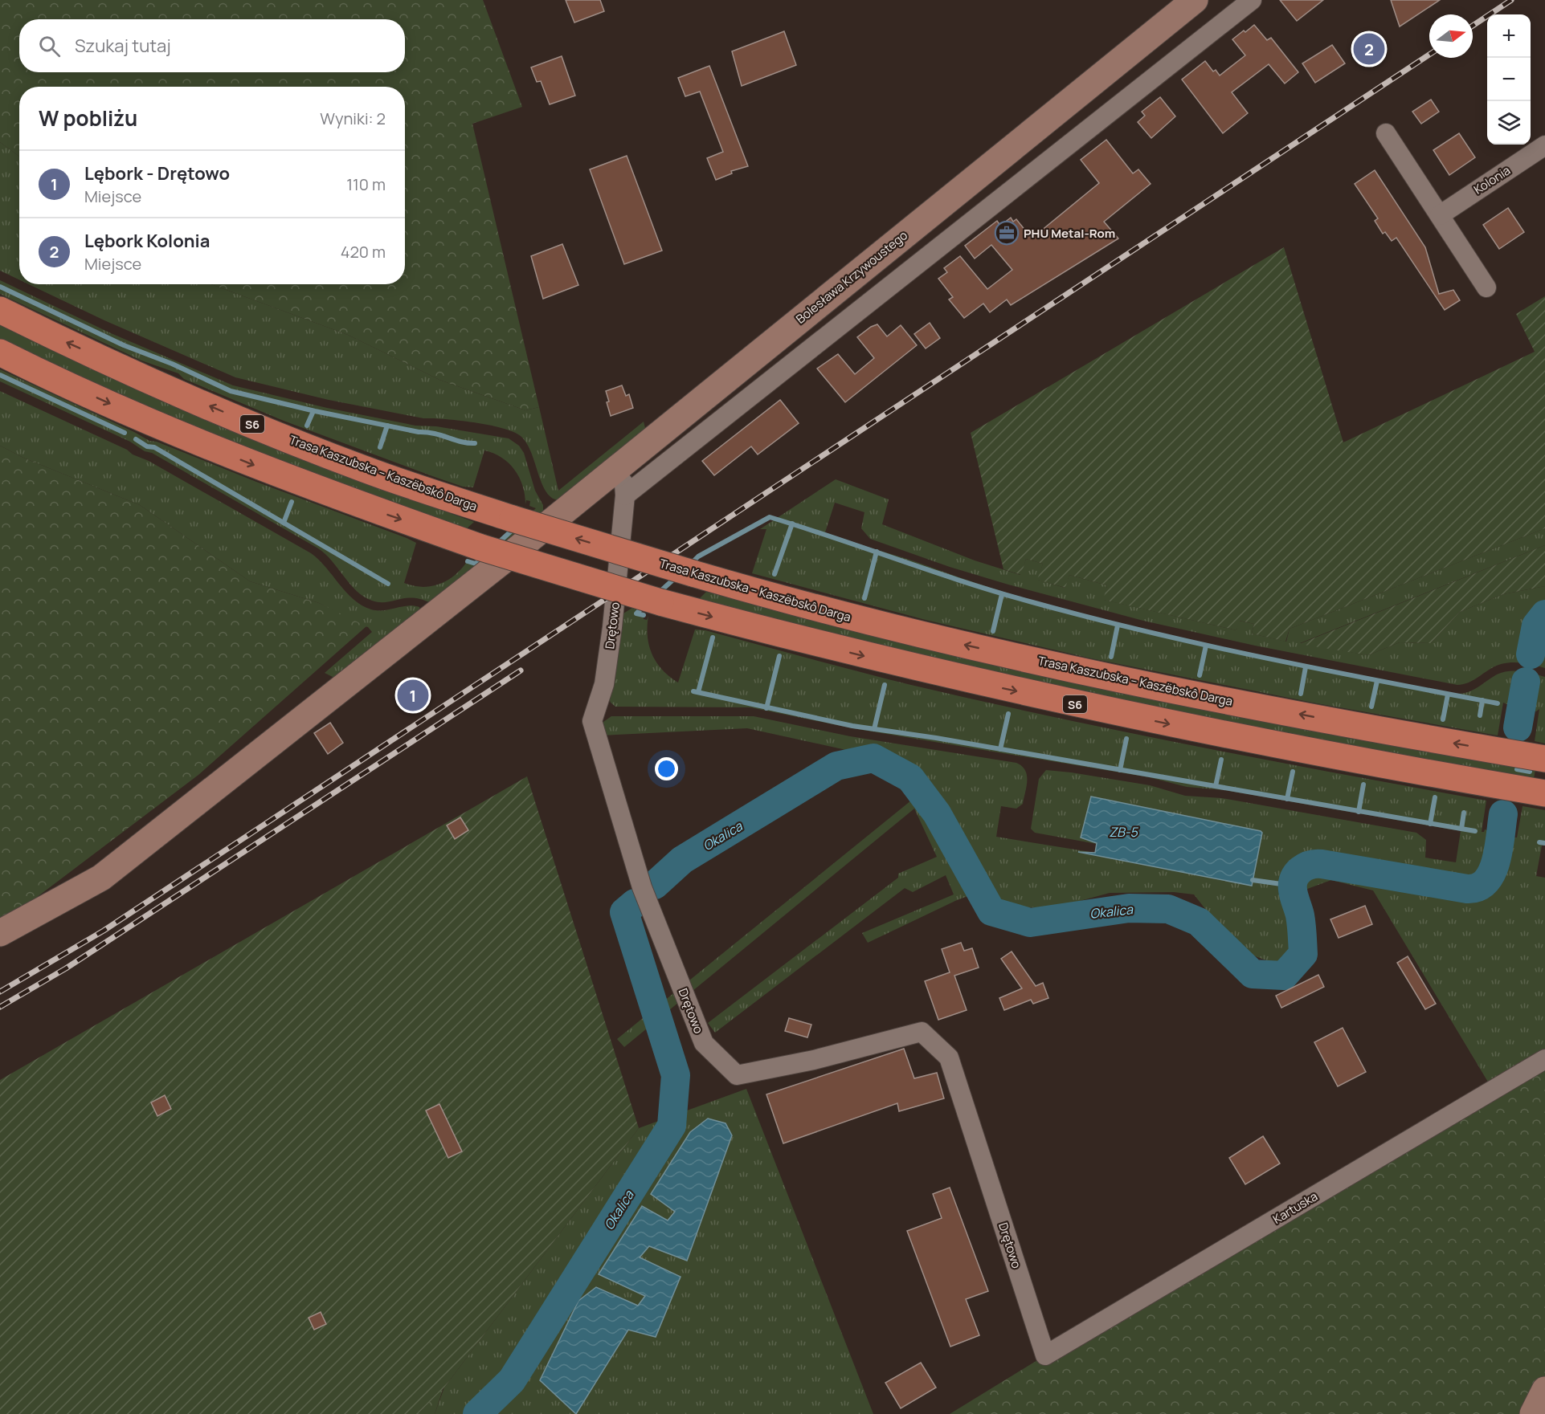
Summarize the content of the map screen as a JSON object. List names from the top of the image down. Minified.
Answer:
{"streets":{"highway":["S6","Trasa Kaszubska – Kaszëbskô Darga"],"main road":["Bolesława Krzywoustego"],"street":["Kolonia","Drętowo","Kartuska"]},"crossings":[["Bolesława Krzywoustego","Drętowo"],["Drętowo","Kartuska"]],"water":["ZB-5","Okalica"],"places":{"office":["PHU Metal-Rom"]},"north":"right","page":{"map_buttons":["+","−"],"search":"Szukaj tutaj","pins":["2","1"],"heading":["W pobliżu","Wyniki: 2"],"list":[{"mark":"1","name":"Lębork - Drętowo","note":"Miejsce","value":"110 m"},{"mark":"2","name":"Lębork Kolonia","note":"Miejsce","value":"420 m"}]}}
